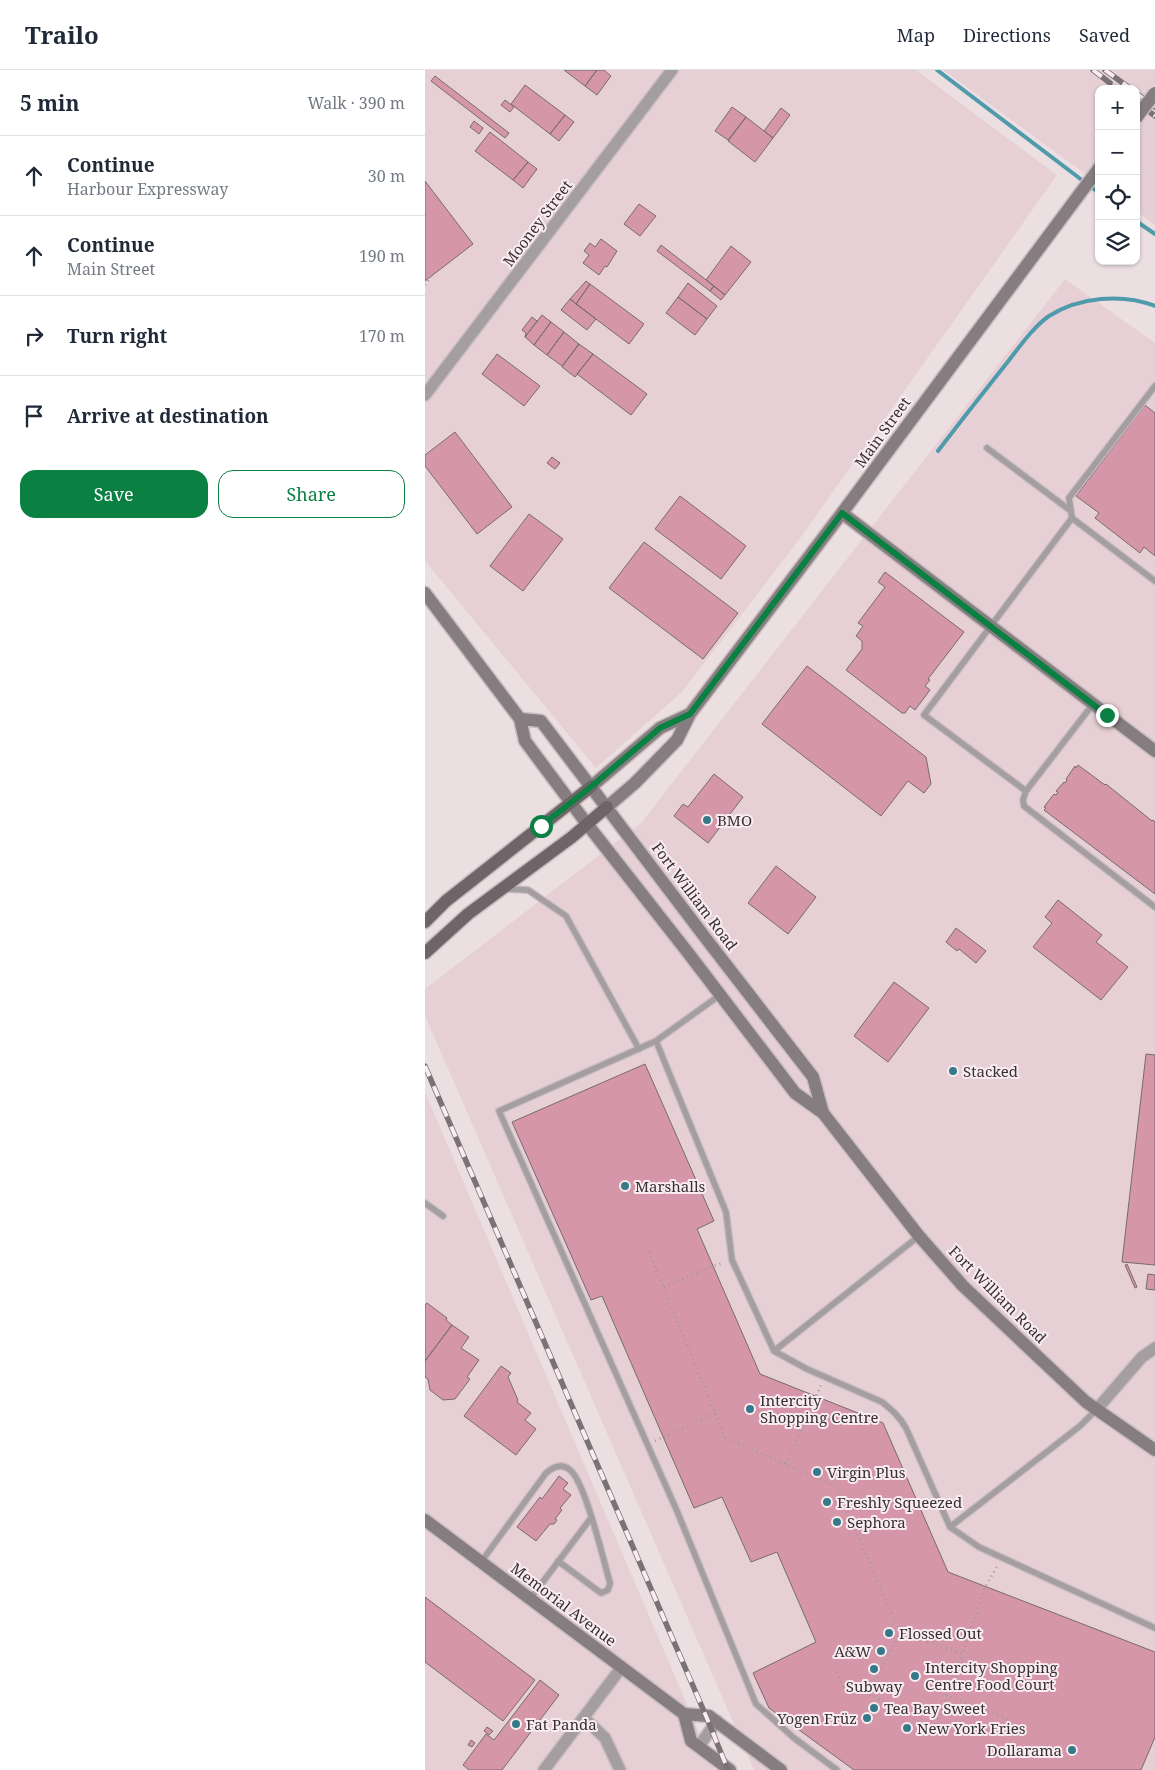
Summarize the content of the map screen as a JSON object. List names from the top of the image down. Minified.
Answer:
{"streets":{"main road":["Main Street","Fort William Road","Memorial Avenue"],"street":["Mooney Street"]},"crossings":[["Main Street","Fort William Road"]],"places":["BMO","Stacked","Marshalls","Intercity Shopping Centre","Virgin Plus","Freshly Squeezed","Sephora","Flossed Out","A&W","Subway","Intercity Shopping Centre Food Court","Tea Bay Sweet","Yogen Früz","Fat Panda","New York Fries","Dollarama"],"page":{"header":"Trailo","nav":["Map","Directions","Saved"],"heading":["5 min","Walk · 390 m"],"map_buttons":["+","−"],"list":[["Continue","Harbour Expressway","30 m"],["Continue","Main Street","190 m"],["Turn right","170 m"],"Arrive at destination"],"buttons":["Save","Share"]}}
